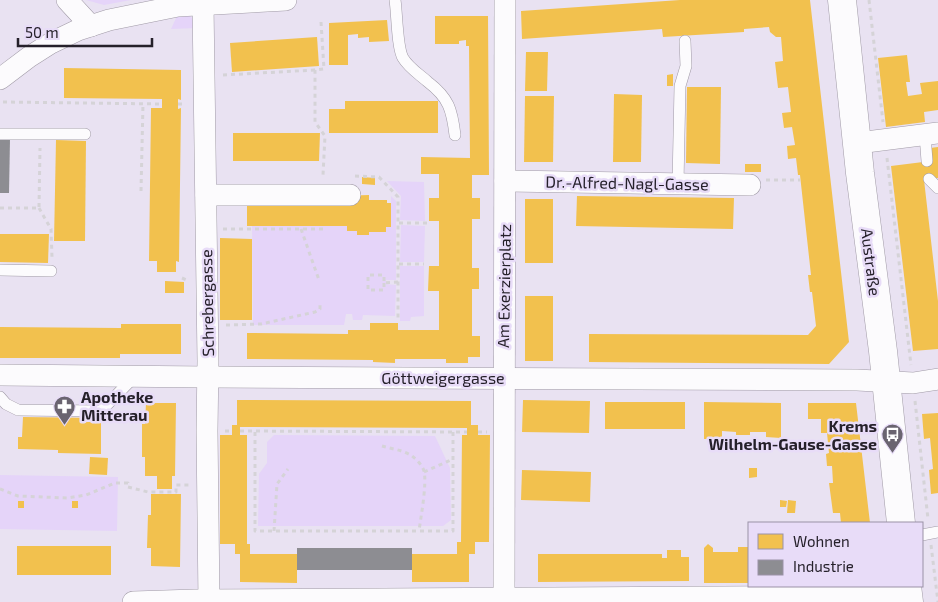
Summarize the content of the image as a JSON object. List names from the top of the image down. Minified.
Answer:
{"streets":{"main road":["Austraße"],"street":["Dr.-Alfred-Nagl-Gasse","Am Exerzierplatz","Schrebergasse","Göttweigergasse"]},"crossings":[["Dr.-Alfred-Nagl-Gasse","Am Exerzierplatz"],["Austraße","Göttweigergasse"],["Am Exerzierplatz","Göttweigergasse"],["Schrebergasse","Göttweigergasse"]],"places":{"pharmacy":["Apotheke Mitterau"],"bus stop":["Krems Wilhelm-Gause-Gasse"]},"legend":["Wohnen","Industrie"],"scale_bar":"50 m"}
